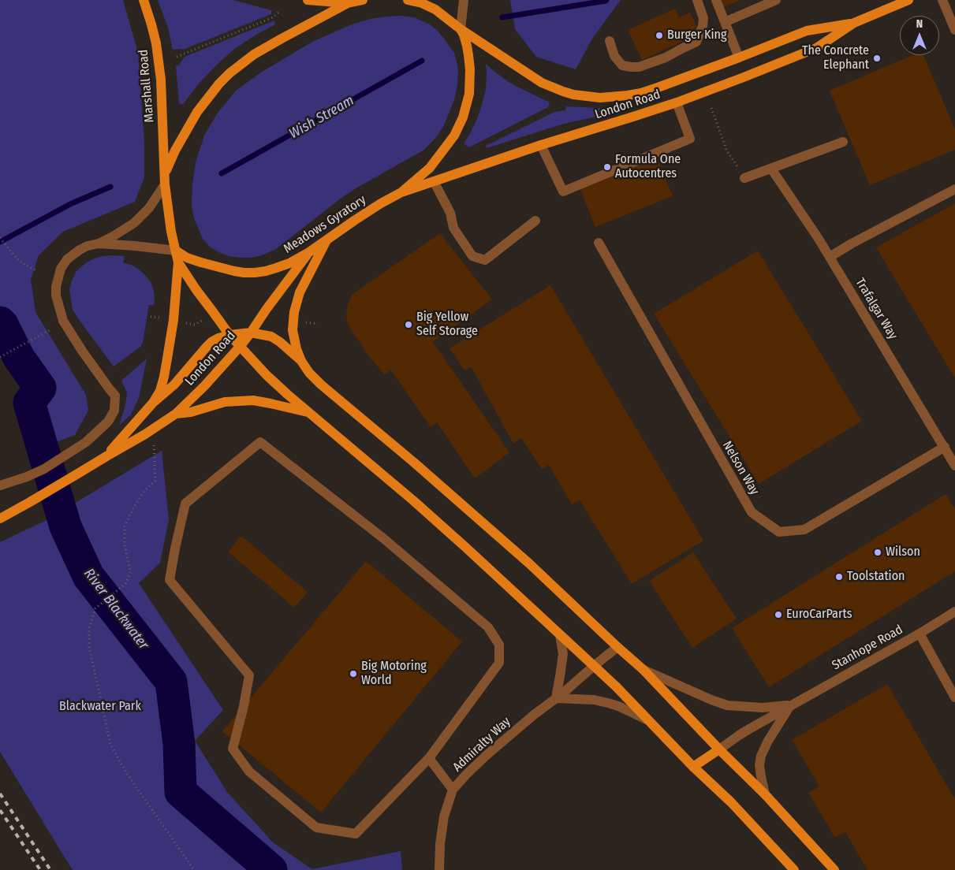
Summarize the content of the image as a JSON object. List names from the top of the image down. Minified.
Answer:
{"streets":{"main road":["Marshall Road","London Road","Meadows Gyratory"],"street":["Trafalgar Way","Nelson Way","Stanhope Road","Admiralty Way"]},"crossings":[["London Road","Meadows Gyratory"],["Trafalgar Way","Nelson Way"]],"water":["Wish Stream","River Blackwater"],"parks":["Blackwater Park"],"places":["Burger King","The Concrete Elephant","Formula One Autocentres","Big Yellow Self Storage","Wilson","Toolstation","EuroCarParts","Big Motoring World"],"north":"top"}
